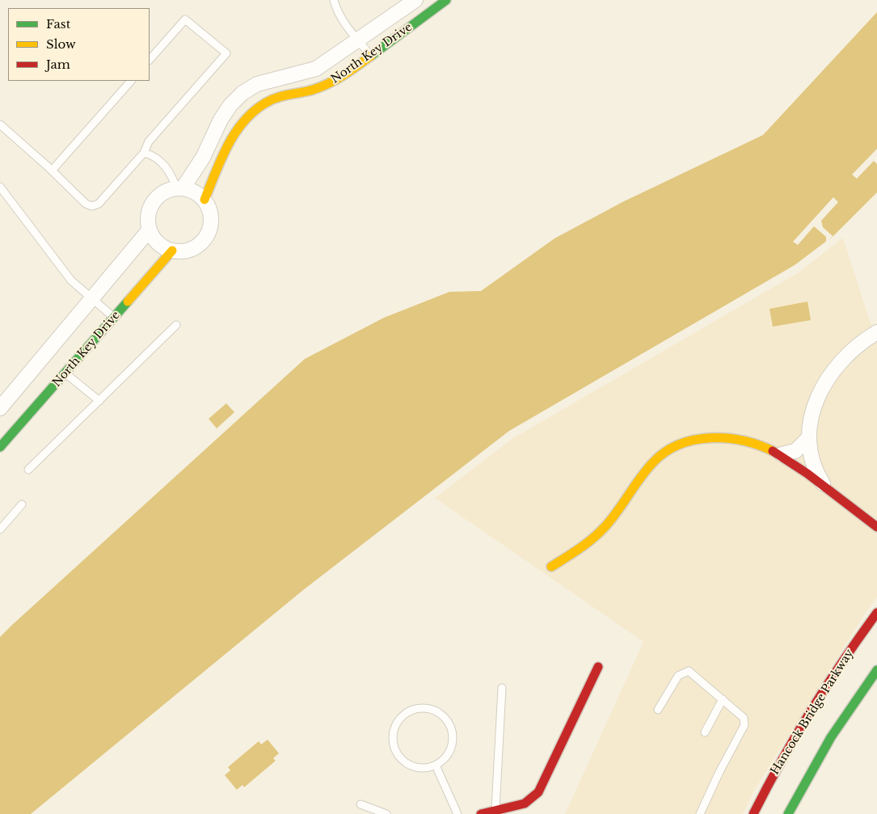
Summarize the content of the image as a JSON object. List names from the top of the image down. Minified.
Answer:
{"streets":{"street":["North Key Drive","Hancock Bridge Parkway"]},"legend":["Fast","Slow","Jam"]}
